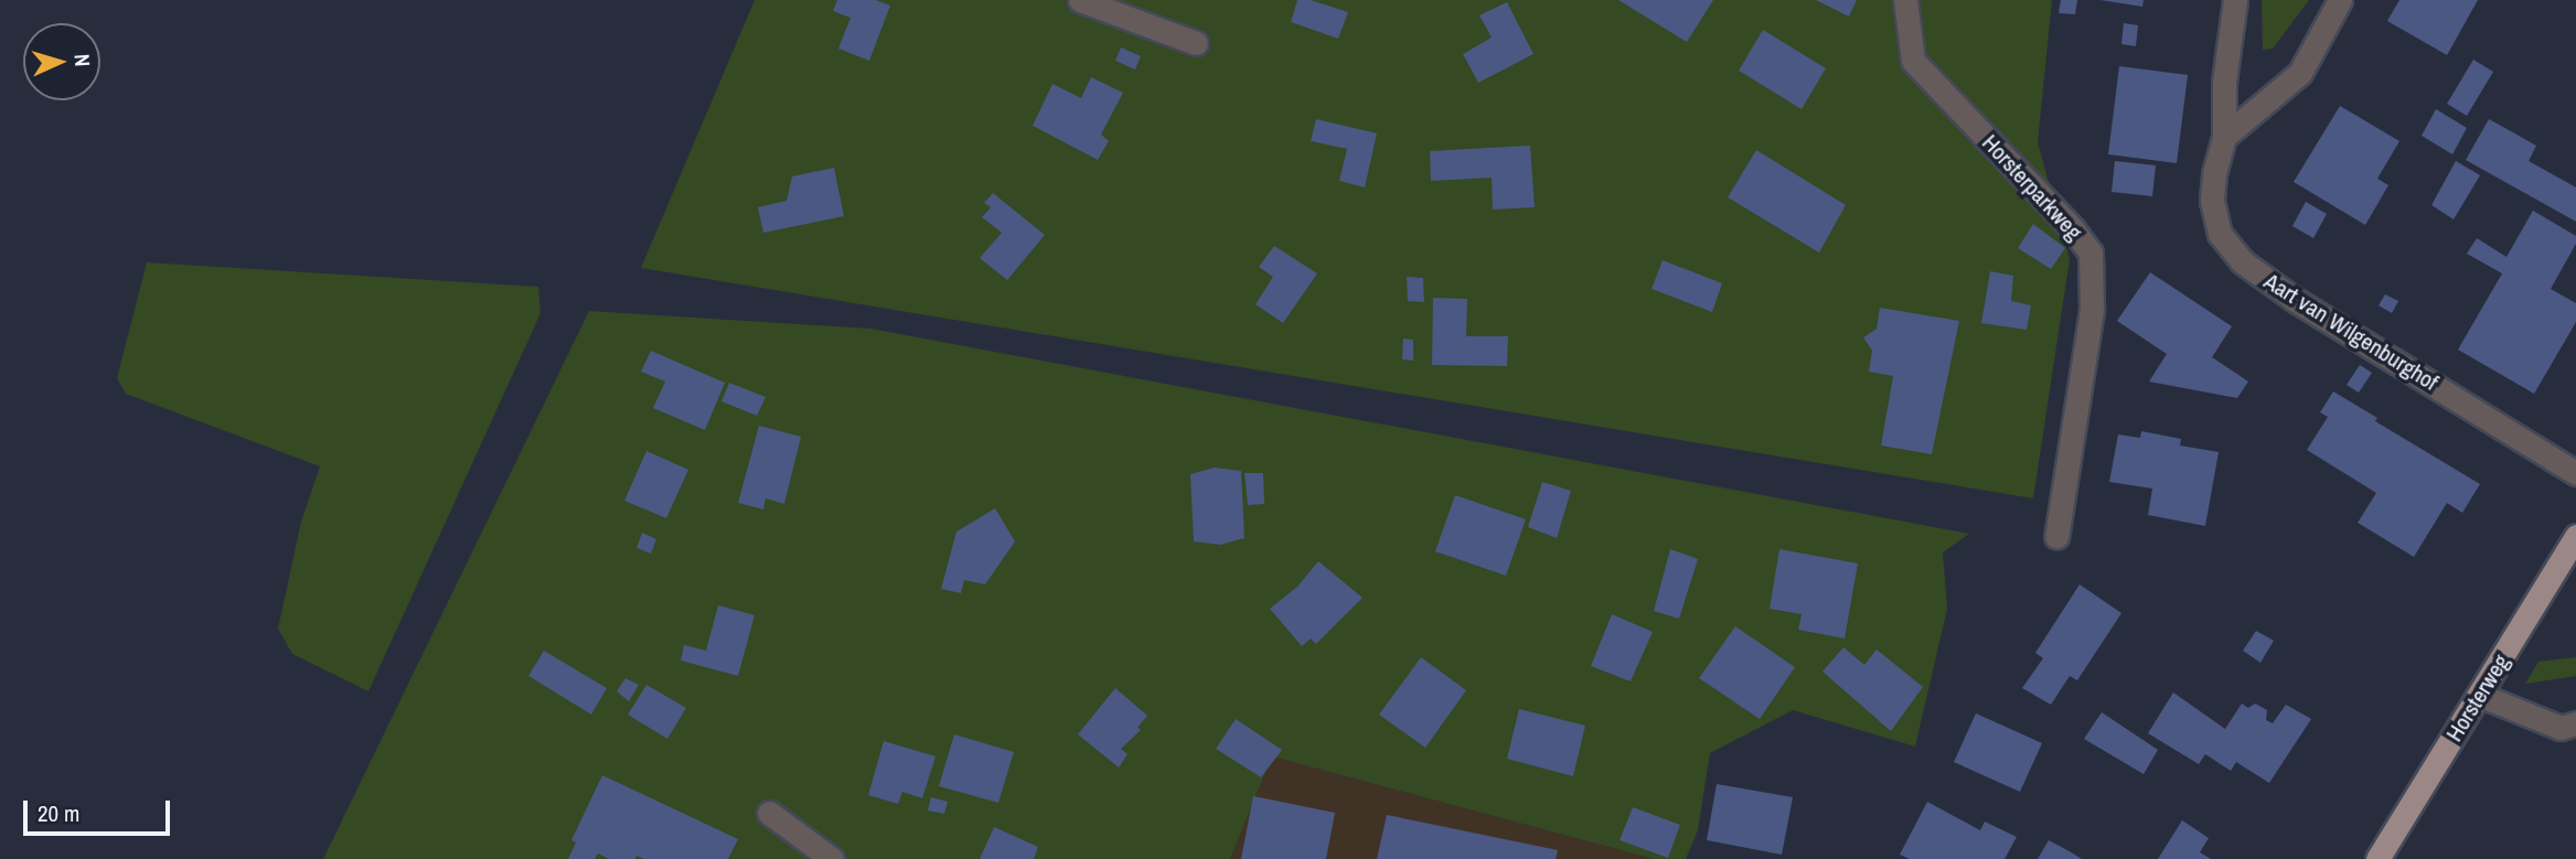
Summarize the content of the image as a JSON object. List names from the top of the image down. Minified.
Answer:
{"streets":{"main road":["Horsterweg"],"street":["Horsterparkweg","Aart van Wilgenburghof"]},"scale_bar":"20 m","north":"right"}
